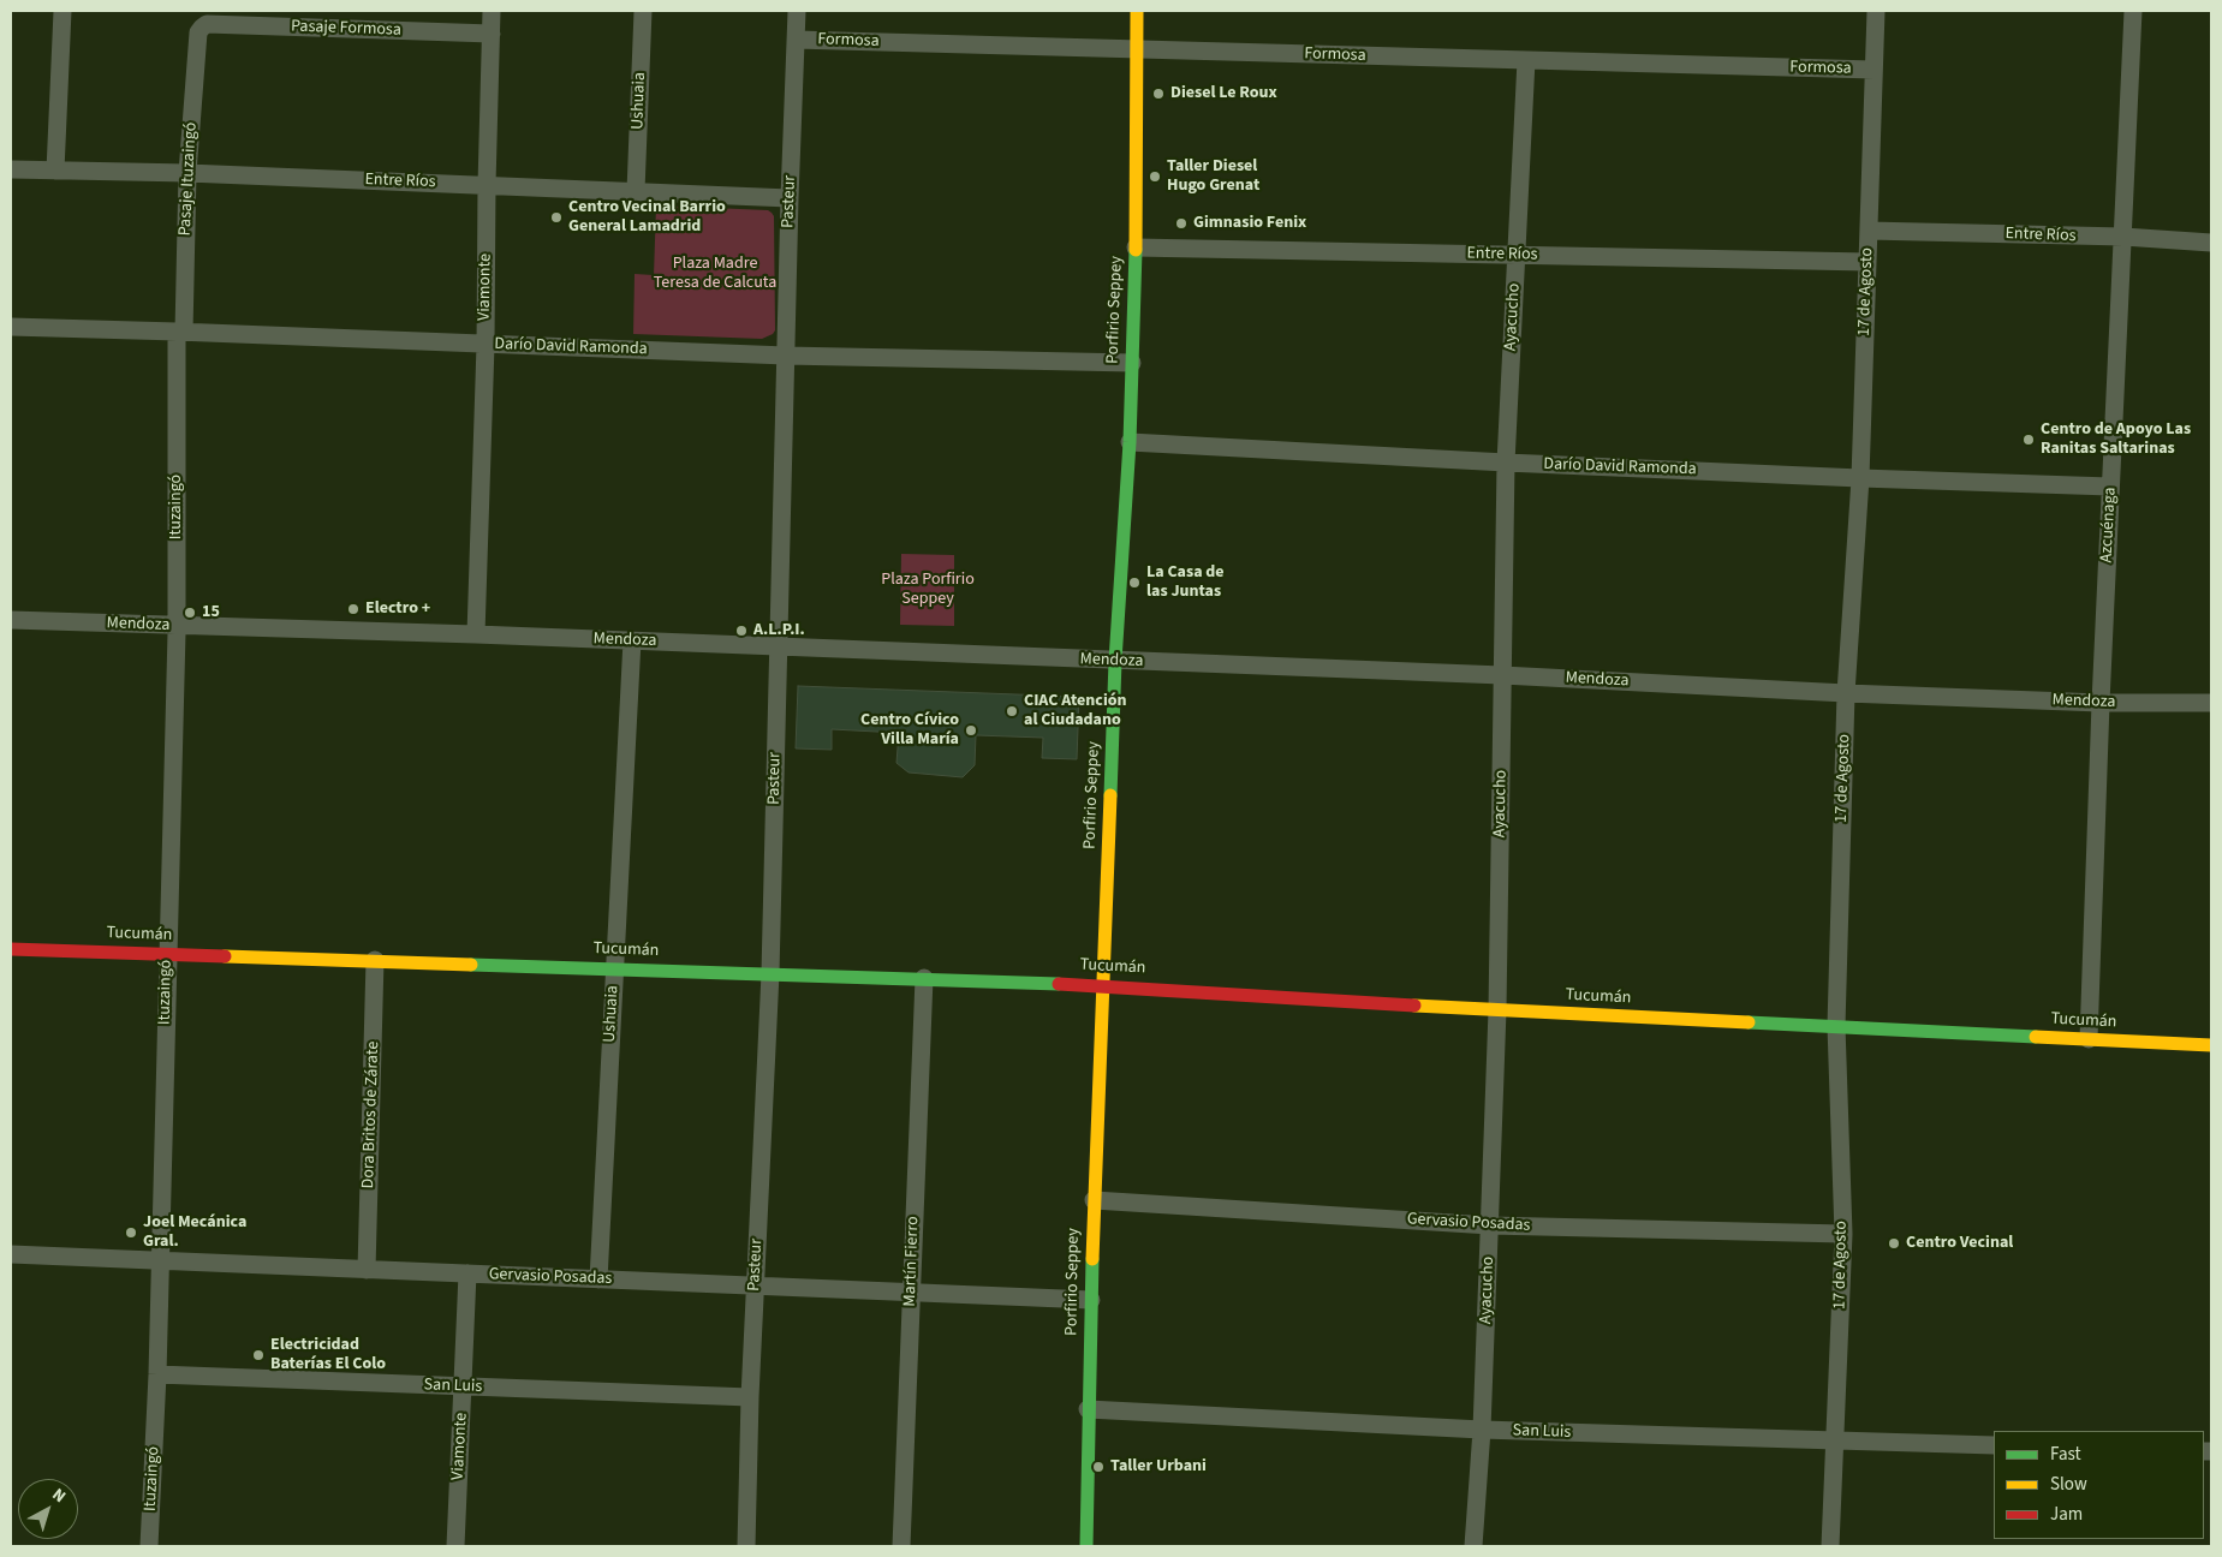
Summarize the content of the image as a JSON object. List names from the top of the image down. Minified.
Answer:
{"streets":{"street":["Pasaje Formosa","Formosa","Ushuaia","Pasaje Ituzaingó","Entre Ríos","Pasteur","Viamonte","17 de Agosto","Porfirio Seppey","Ayacucho","Darío David Ramonda","Ituzaingó","Azcuénaga","Mendoza","Tucumán","Dora Britos de Zárate","Gervasio Posadas","Martín Fierro","San Luis"]},"crossings":[["Pasaje Formosa","Pasaje Ituzaingó"],["Pasaje Formosa","Viamonte"],["Formosa","Pasteur"],["Formosa","17 de Agosto"],["Formosa","Porfirio Seppey"],["Formosa","Ayacucho"],["Ushuaia","Entre Ríos"],["Ushuaia","Mendoza"],["Ushuaia","Tucumán"],["Ushuaia","Gervasio Posadas"],["Pasaje Ituzaingó","Entre Ríos"],["Pasaje Ituzaingó","Darío David Ramonda"],["Pasaje Ituzaingó","Ituzaingó"],["Entre Ríos","Pasteur"],["Entre Ríos","Viamonte"],["Entre Ríos","17 de Agosto"],["Entre Ríos","Porfirio Seppey"],["Entre Ríos","Ayacucho"],["Entre Ríos","Azcuénaga"],["Pasteur","Darío David Ramonda"],["Pasteur","Mendoza"],["Pasteur","Tucumán"],["Pasteur","Gervasio Posadas"],["Pasteur","San Luis"],["Viamonte","Darío David Ramonda"],["Viamonte","Mendoza"],["Viamonte","Gervasio Posadas"],["Viamonte","San Luis"],["17 de Agosto","Darío David Ramonda"],["17 de Agosto","Mendoza"],["17 de Agosto","Tucumán"],["17 de Agosto","Gervasio Posadas"],["17 de Agosto","San Luis"],["Porfirio Seppey","Darío David Ramonda"],["Porfirio Seppey","Mendoza"],["Porfirio Seppey","Tucumán"],["Porfirio Seppey","Gervasio Posadas"],["Porfirio Seppey","San Luis"],["Ayacucho","Darío David Ramonda"],["Ayacucho","Mendoza"],["Ayacucho","Tucumán"],["Ayacucho","Gervasio Posadas"],["Ayacucho","San Luis"],["Darío David Ramonda","Ituzaingó"],["Darío David Ramonda","Azcuénaga"],["Ituzaingó","Mendoza"],["Ituzaingó","Tucumán"],["Ituzaingó","Gervasio Posadas"],["Ituzaingó","San Luis"],["Azcuénaga","Mendoza"],["Azcuénaga","Tucumán"],["Tucumán","Dora Britos de Zárate"],["Tucumán","Martín Fierro"],["Dora Britos de Zárate","Gervasio Posadas"],["Gervasio Posadas","Martín Fierro"]],"parks":["Plaza Madre Teresa de Calcuta","Plaza Porfirio Seppey"],"places":["Diesel Le Roux","Taller Diesel Hugo Grenat","Centro Vecinal Barrio General Lamadrid","Gimnasio Fenix","Centro de Apoyo Las Ranitas Saltarinas","La Casa de las Juntas","Electro +","15","A.L.P.I.","CIAC Atención al Ciudadano","Centro Cívico Villa María","Joel Mecánica Gral.","Centro Vecinal","Electricidad Baterías El Colo","Taller Urbani"],"legend":["Fast","Slow","Jam"],"north":"top right"}
